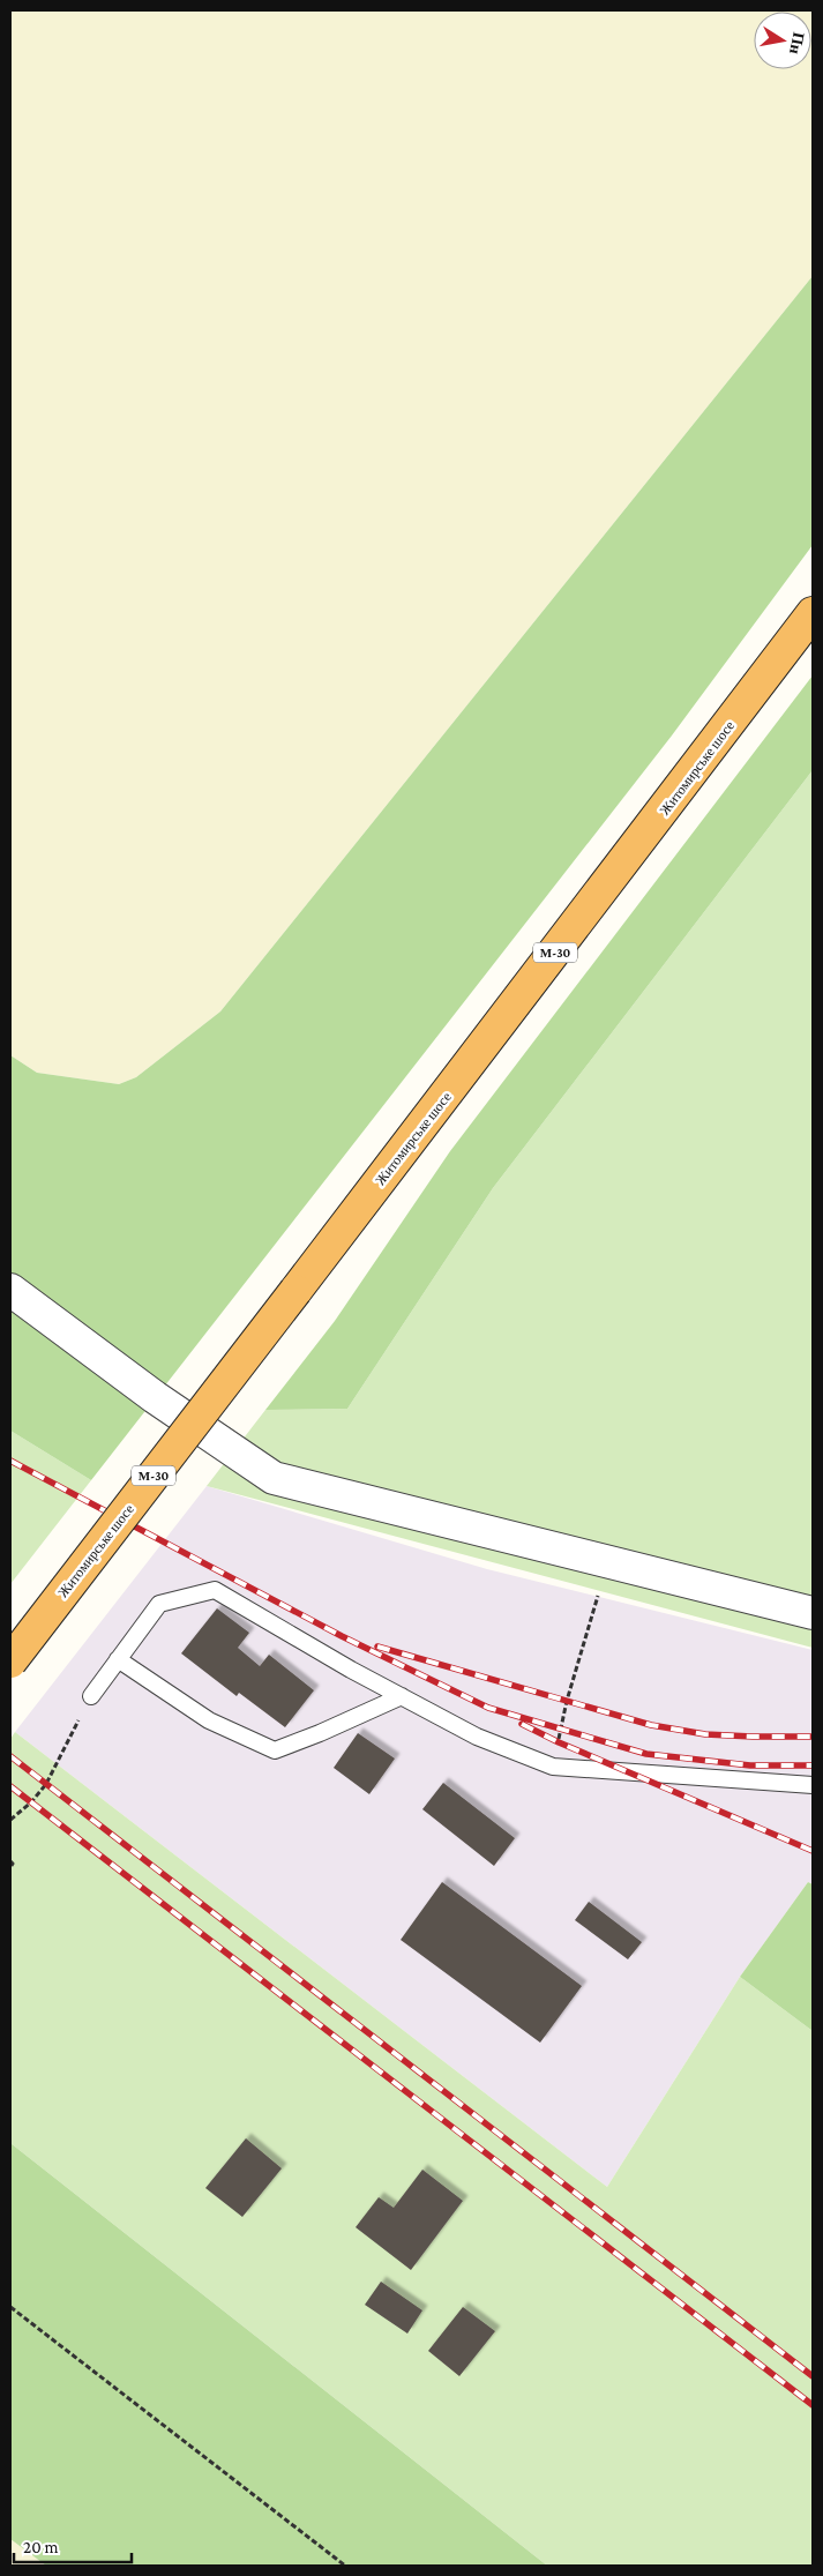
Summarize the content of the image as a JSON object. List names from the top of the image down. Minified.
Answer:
{"streets":{"highway":["Житомирське шосе","М-30"]},"scale_bar":"20 m","north":"right"}
